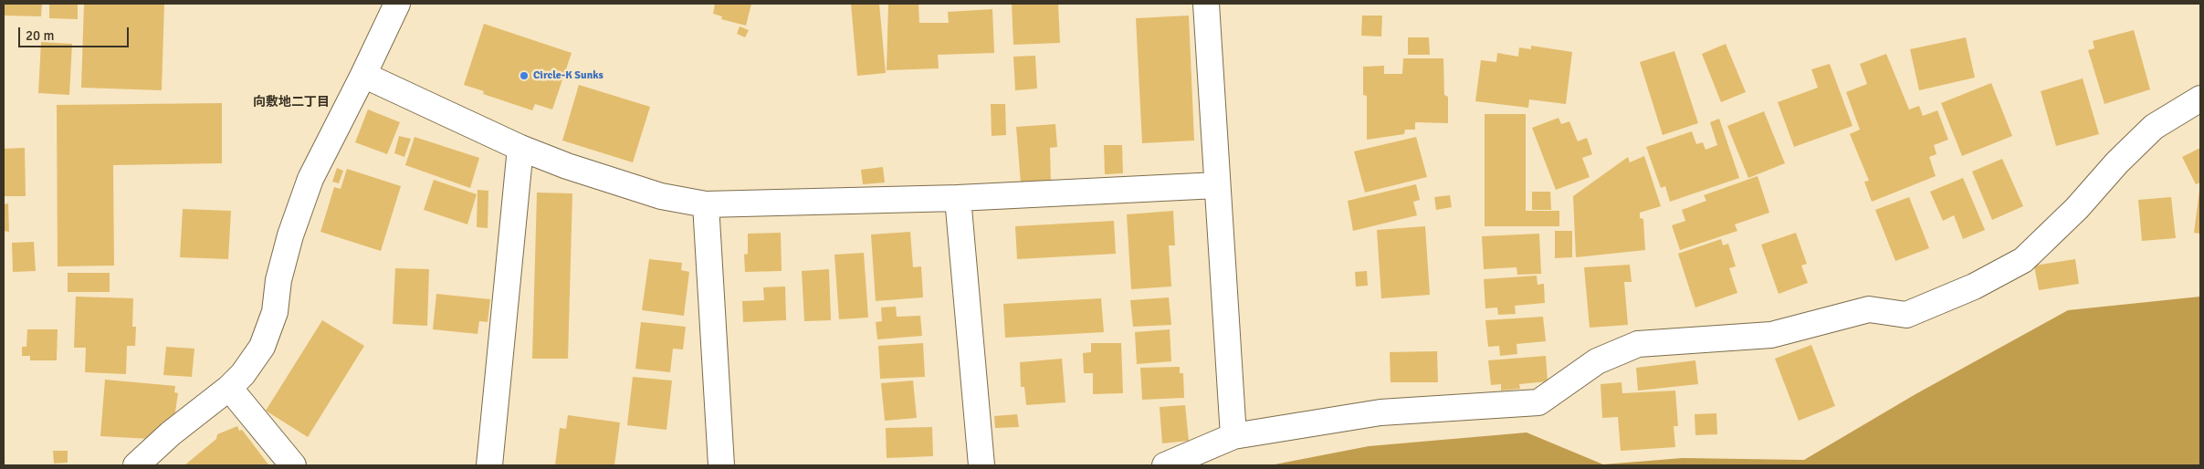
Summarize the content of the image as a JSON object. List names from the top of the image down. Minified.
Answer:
{"districts":["向敷地二丁目"],"places":["Circle-K Sunks"],"scale_bar":"20 m"}
